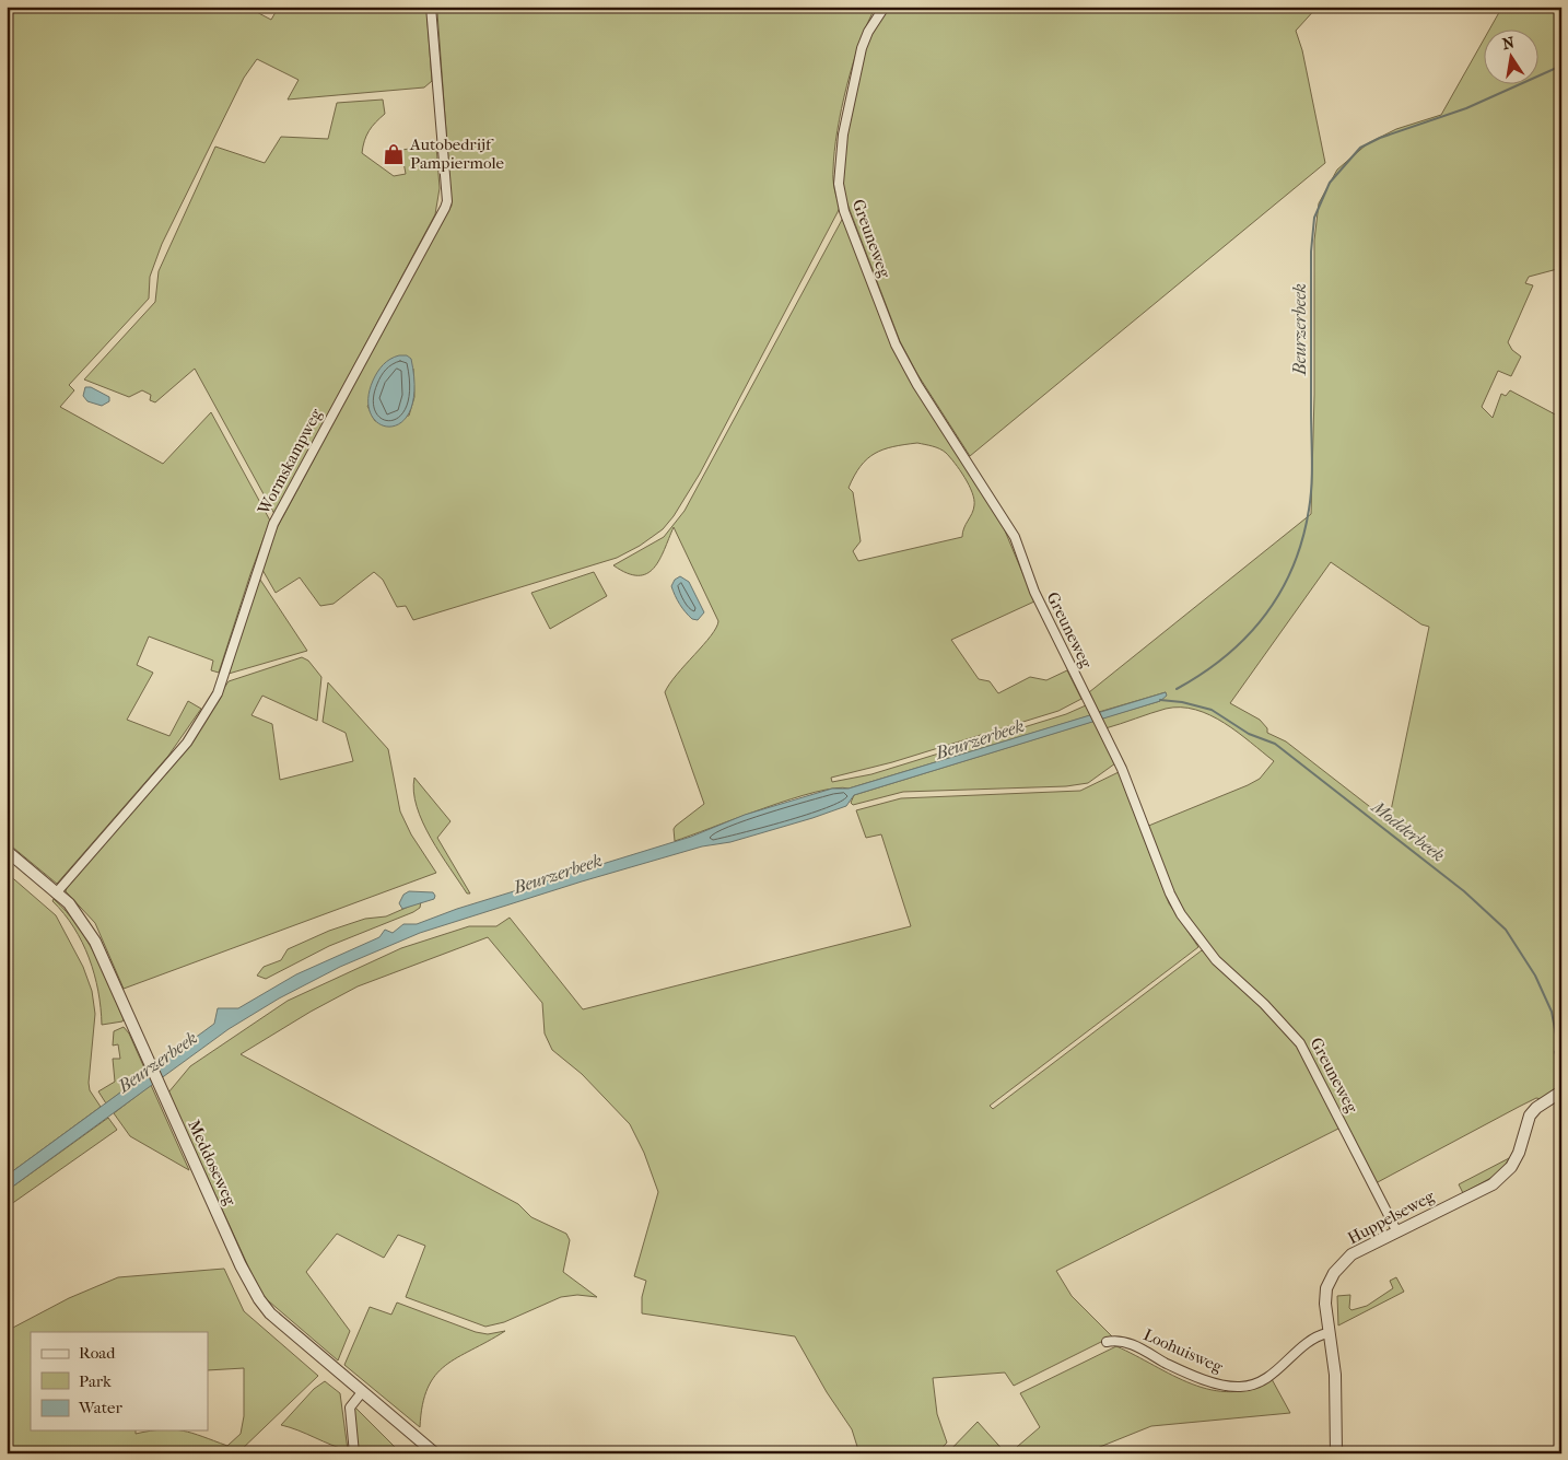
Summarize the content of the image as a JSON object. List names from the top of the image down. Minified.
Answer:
{"streets":{"street":["Greuneweg","Wormskampweg","Meddoseweg","Huppelseweg","Loohuisweg"]},"crossings":[["Greuneweg","Huppelseweg"],["Wormskampweg","Meddoseweg"],["Huppelseweg","Loohuisweg"]],"water":["Beurzerbeek","Modderbeek"],"places":{"shop":["Autobedrijf Pampiermole"]},"legend":["Road","Park","Water"],"north":"top"}
